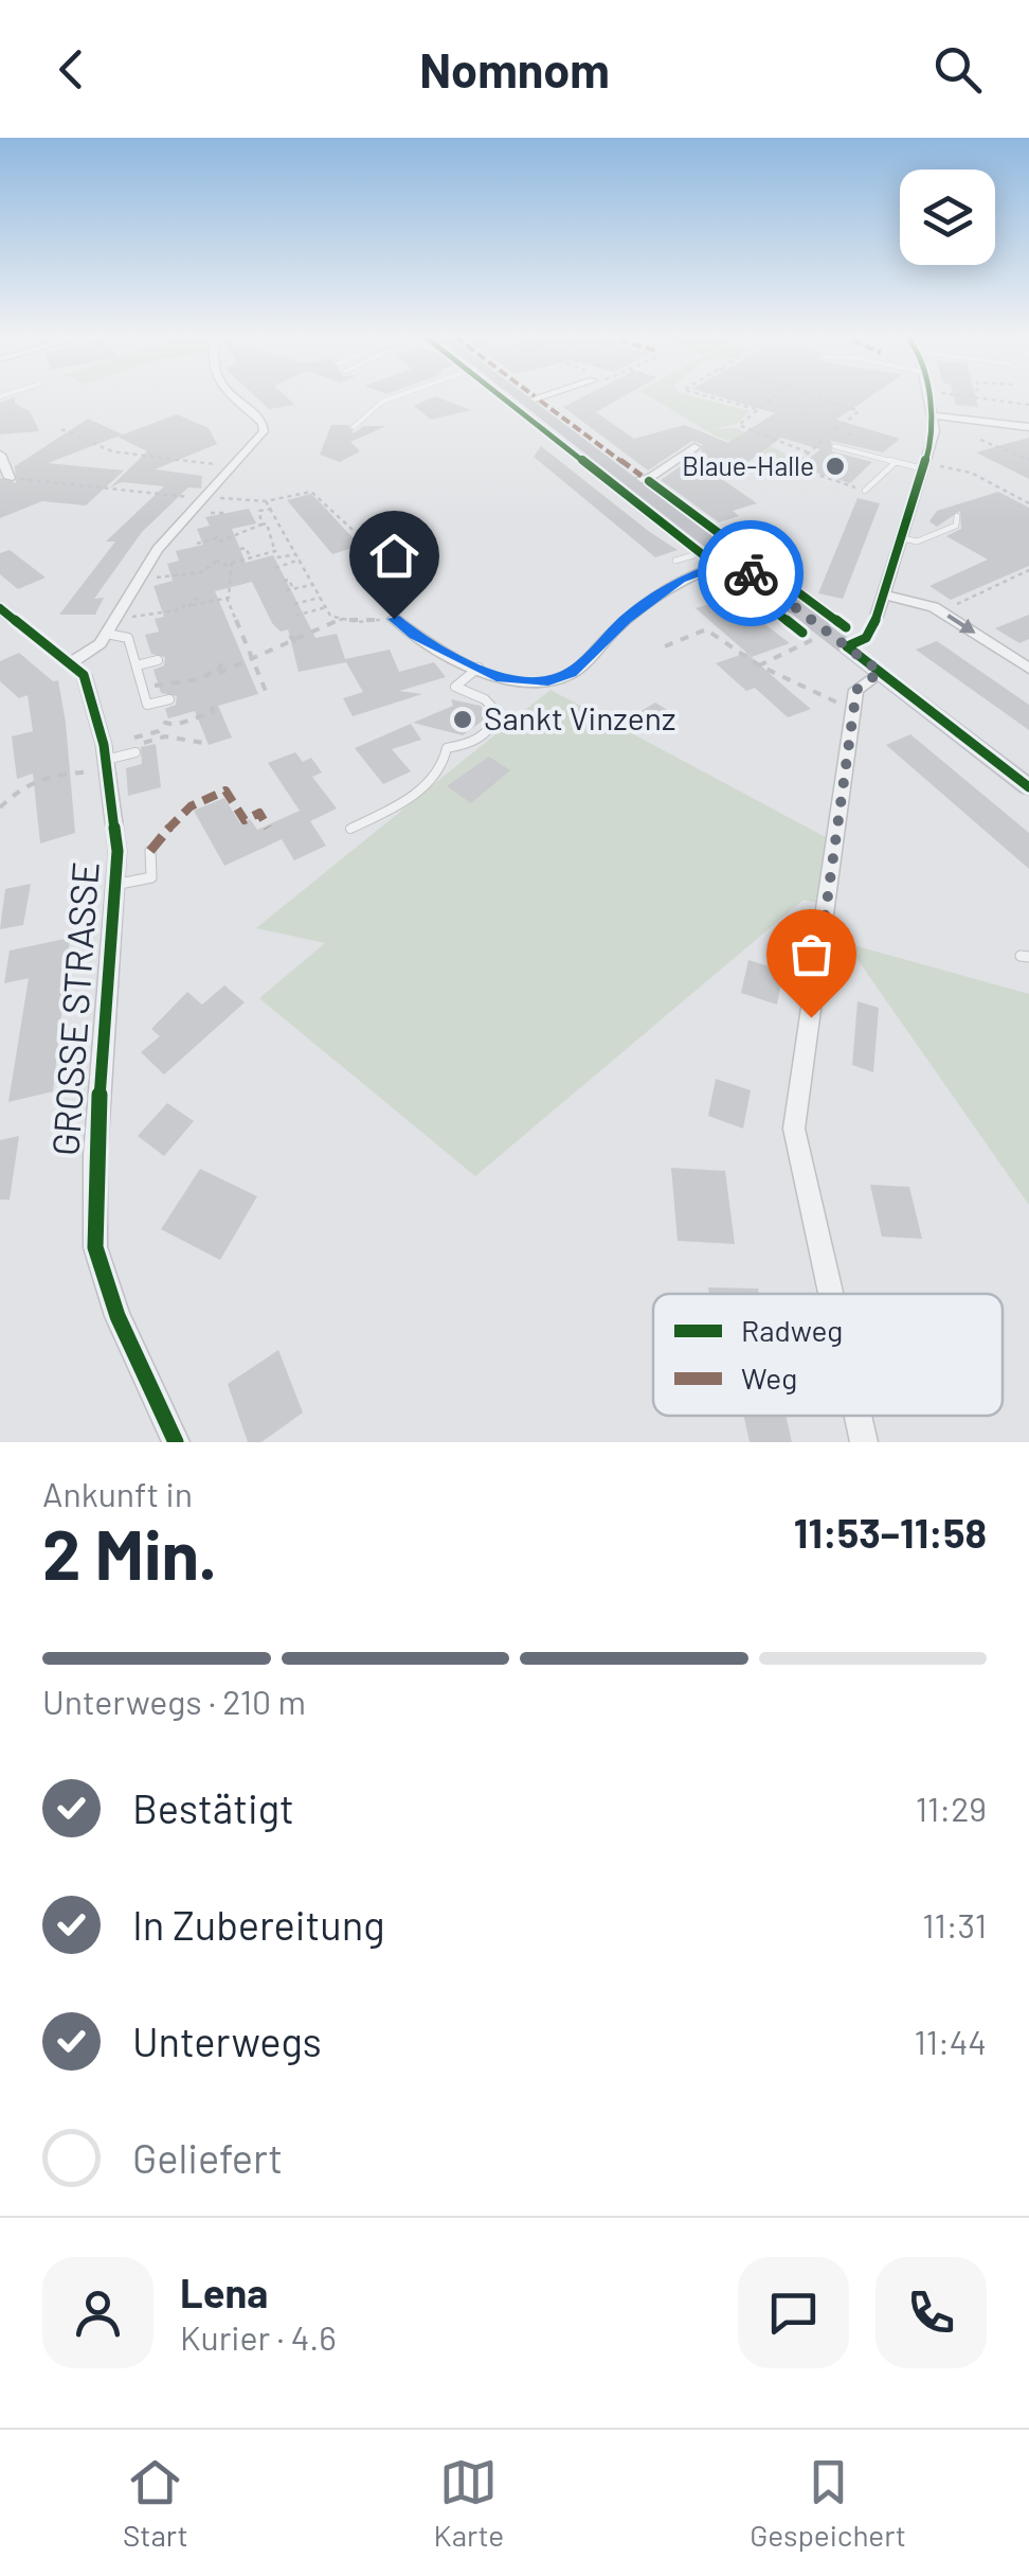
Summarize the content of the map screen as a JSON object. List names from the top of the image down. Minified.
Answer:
{"streets":{"street":["GROSSE STRASSE"]},"places":["Blaue-Halle","Sankt Vinzenz"],"legend":["Radweg","Weg"],"page":{"header":"Nomnom","heading":["2 Min.","Ankunft in","11:53–11:58"],"panel":["Lena","Kurier · 4.6"],"bar":"Unterwegs · 210 m","list":[["Bestätigt","11:29"],["In Zubereitung","11:31"],["Unterwegs","11:44"],"Geliefert"],"tabs":["Start","Karte","Gespeichert"]}}
